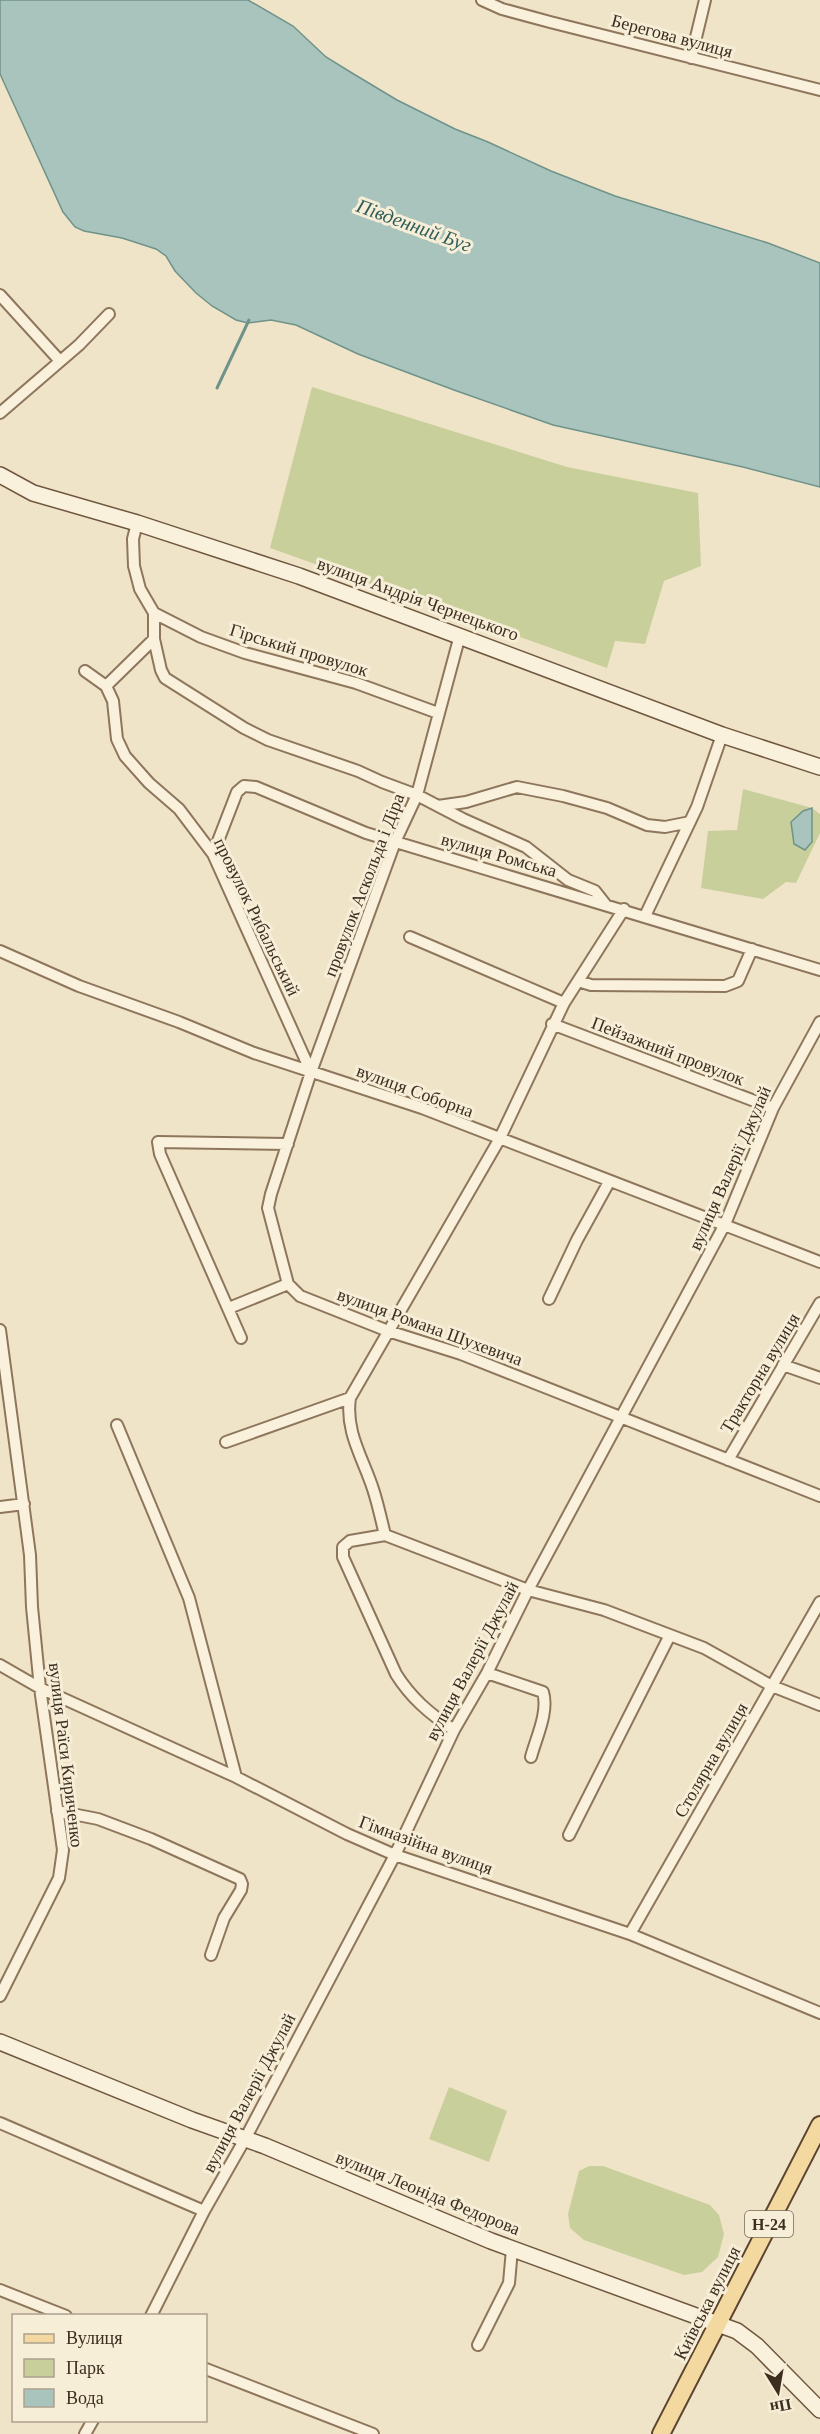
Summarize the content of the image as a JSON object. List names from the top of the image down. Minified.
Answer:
{"streets":{"main road":["Н-24","Київська вулиця"],"street":["Берегова вулиця","вулиця Андрія Чернецького","Гірський провулок","вулиця Ромська","провулок Аскольда і Діра","провулок Рибальський","Пейзажний провулок","вулиця Соборна","вулиця Валерії Джулай","вулиця Романа Шухевича","Тракторна вулиця","вулиця Раїси Кириченко","Столярна вулиця","Гімназійна вулиця","вулиця Леоніда Федорова"]},"crossings":[["вулиця Андрія Чернецького","провулок Аскольда і Діра"],["Гірський провулок","провулок Аскольда і Діра"],["вулиця Ромська","провулок Аскольда і Діра"],["вулиця Ромська","провулок Рибальський"],["провулок Аскольда і Діра","провулок Рибальський"],["провулок Аскольда і Діра","вулиця Соборна"],["провулок Рибальський","вулиця Соборна"],["Пейзажний провулок","вулиця Валерії Джулай"],["вулиця Соборна","вулиця Валерії Джулай"],["вулиця Валерії Джулай","вулиця Романа Шухевича"],["вулиця Валерії Джулай","Гімназійна вулиця"],["вулиця Валерії Джулай","вулиця Леоніда Федорова"],["вулиця Романа Шухевича","Тракторна вулиця"],["вулиця Раїси Кириченко","Гімназійна вулиця"],["Столярна вулиця","Гімназійна вулиця"],["вулиця Леоніда Федорова","Київська вулиця"]],"water":["Південний Буг"],"legend":["Вулиця","Парк","Вода"],"north":"bottom"}
